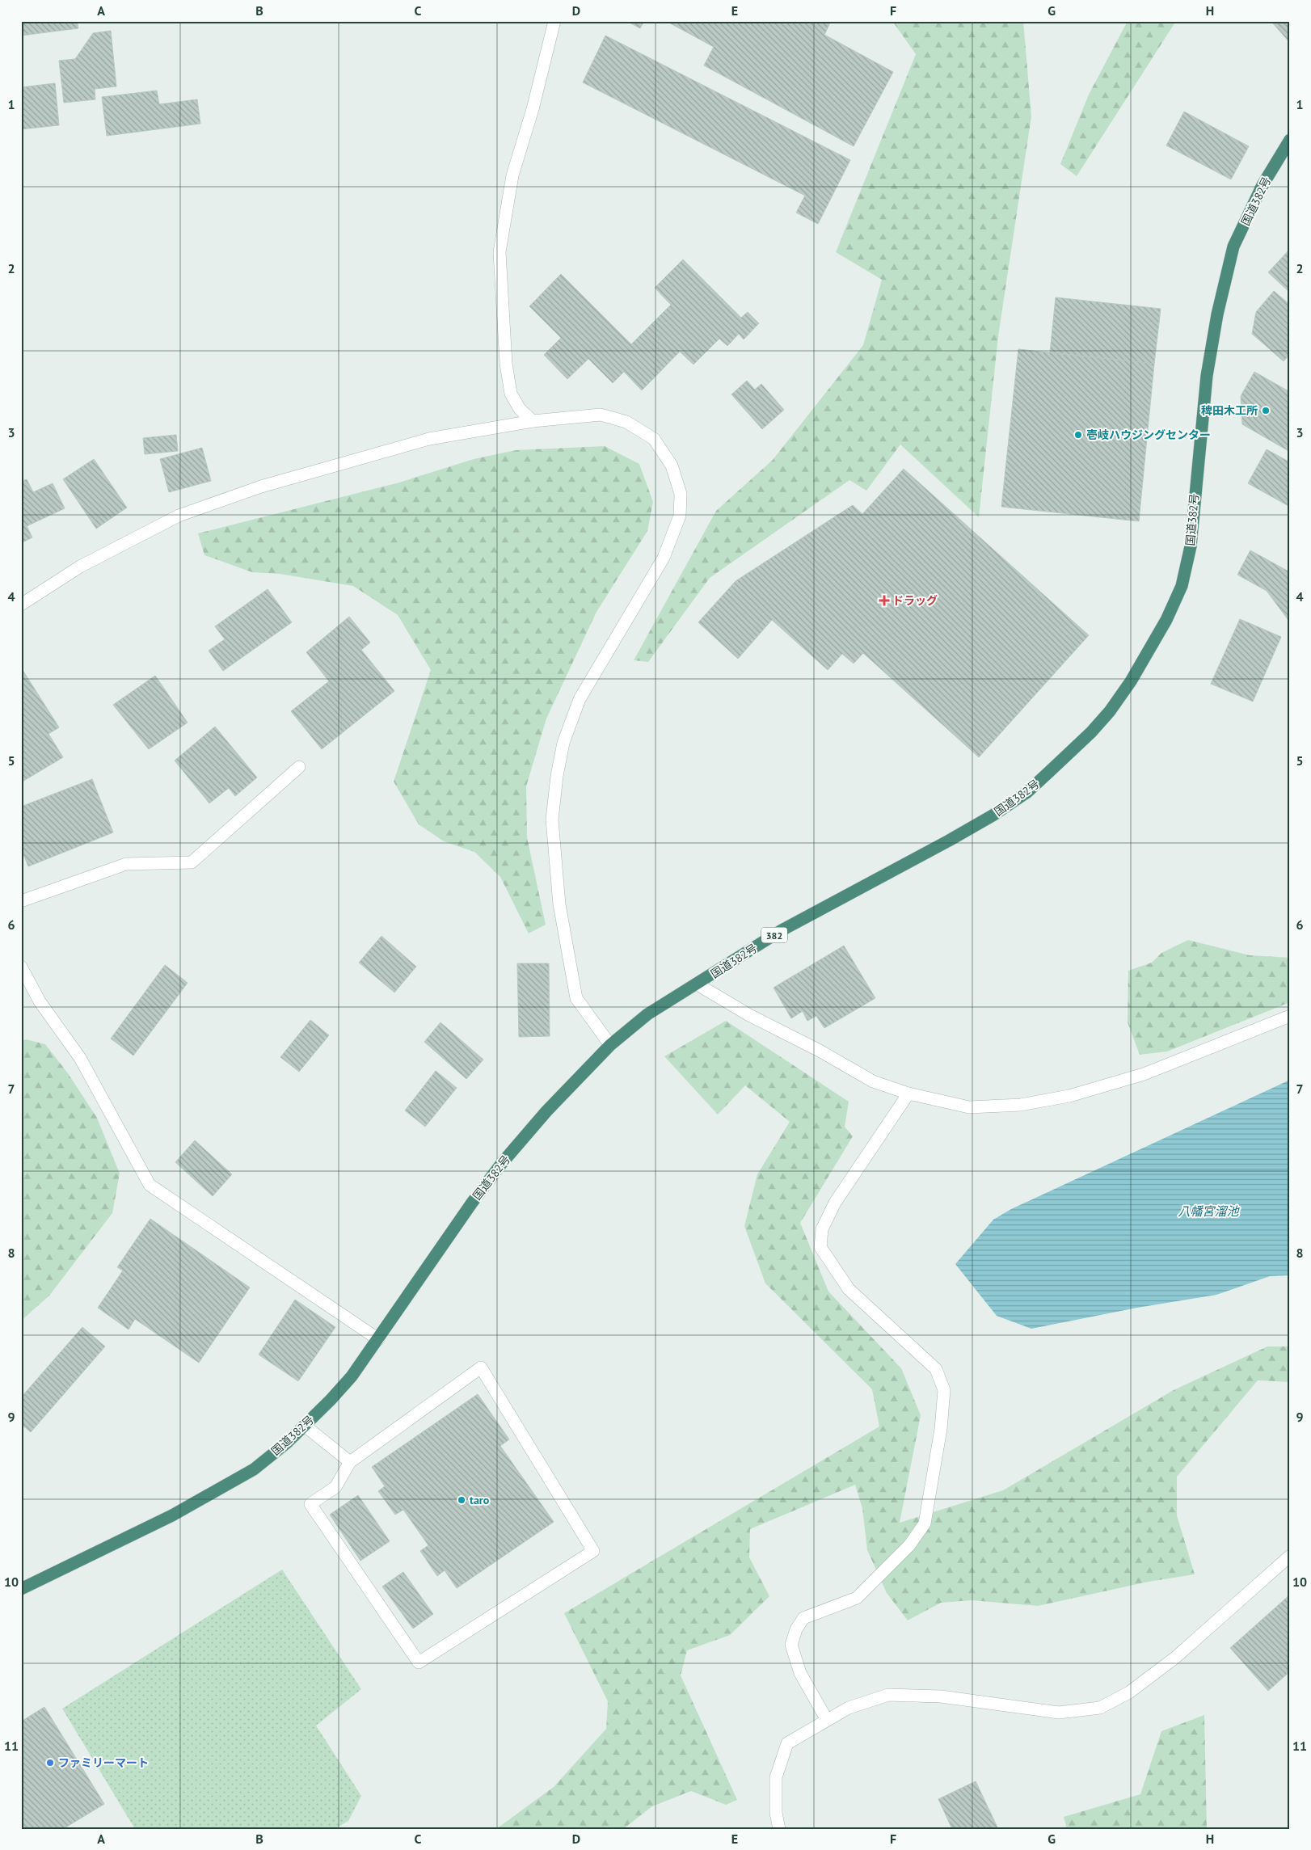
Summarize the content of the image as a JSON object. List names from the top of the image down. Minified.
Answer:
{"streets":{"highway":["国道382号","382"]},"water":["八幡宮溜池"],"places":{"other":["稗田木工所","壱岐ハウジングセンター","taro","ファミリーマート"],"health":["ドラッグ"]},"grid":{"columns":["A","B","C","D","E","F","G","H"],"rows":["1","2","3","4","5","6","7","8","9","10","11"]}}
